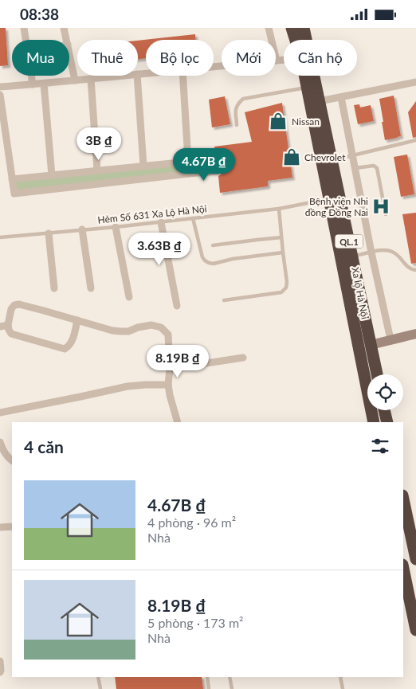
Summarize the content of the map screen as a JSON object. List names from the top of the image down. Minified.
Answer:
{"streets":{"highway":["QL.1","Xa lộ Hà Nội"],"lane":["Hẻm Số 631 Xa Lộ Hà Nội"]},"crossings":[["Hẻm Số 631 Xa Lộ Hà Nội","Xa lộ Hà Nội"]],"places":{"shop":["Nissan","Chevrolet"],"hospital":["Bệnh viện Nhi đồng Đồng Nai"]},"page":{"status":"08:38","chip":["Mua","Thuê","Bộ lọc","Mới","Căn hộ"],"price":["3B ₫","4.67B ₫","3.63B ₫","8.19B ₫"],"heading":"4 căn","list":[{"name":"4.67B ₫","note":"4 phòng · 96 m² · Nhà"},{"name":"8.19B ₫","note":"5 phòng · 173 m² · Nhà"}]}}
